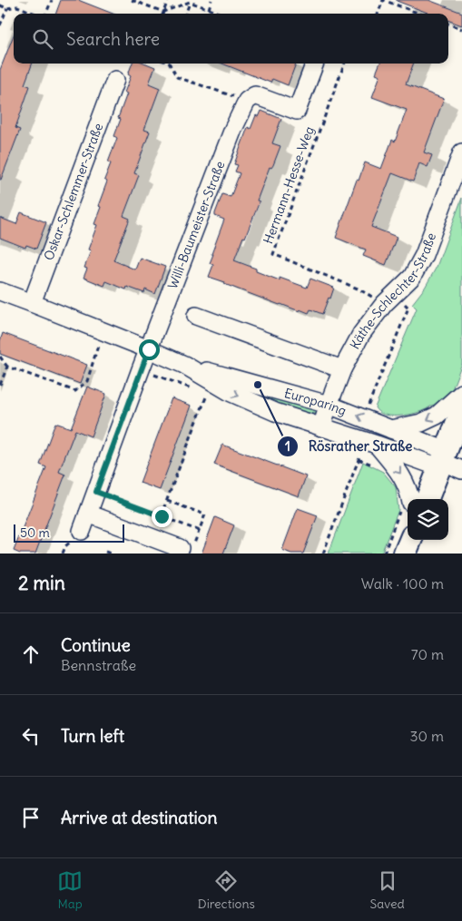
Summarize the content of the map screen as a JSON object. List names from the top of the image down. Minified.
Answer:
{"streets":{"street":["Oskar-Schlemmer-Straße","Willi-Baumeister-Straße","Käthe-Schlechter-Straße","Europaring"],"path":["Hermann-Hesse-Weg"]},"crossings":[["Hermann-Hesse-Weg","Käthe-Schlechter-Straße"],["Oskar-Schlemmer-Straße","Europaring"],["Willi-Baumeister-Straße","Europaring"],["Käthe-Schlechter-Straße","Europaring"]],"places":["Rösrather Straße"],"scale_bar":"50 m","page":{"search":"Search here","scale":"50 m","heading":["2 min","Walk · 100 m"],"list":[["Continue","Bennstraße","70 m"],["Turn left","30 m"],"Arrive at destination"],"nav":["Map","Directions","Saved"]}}
